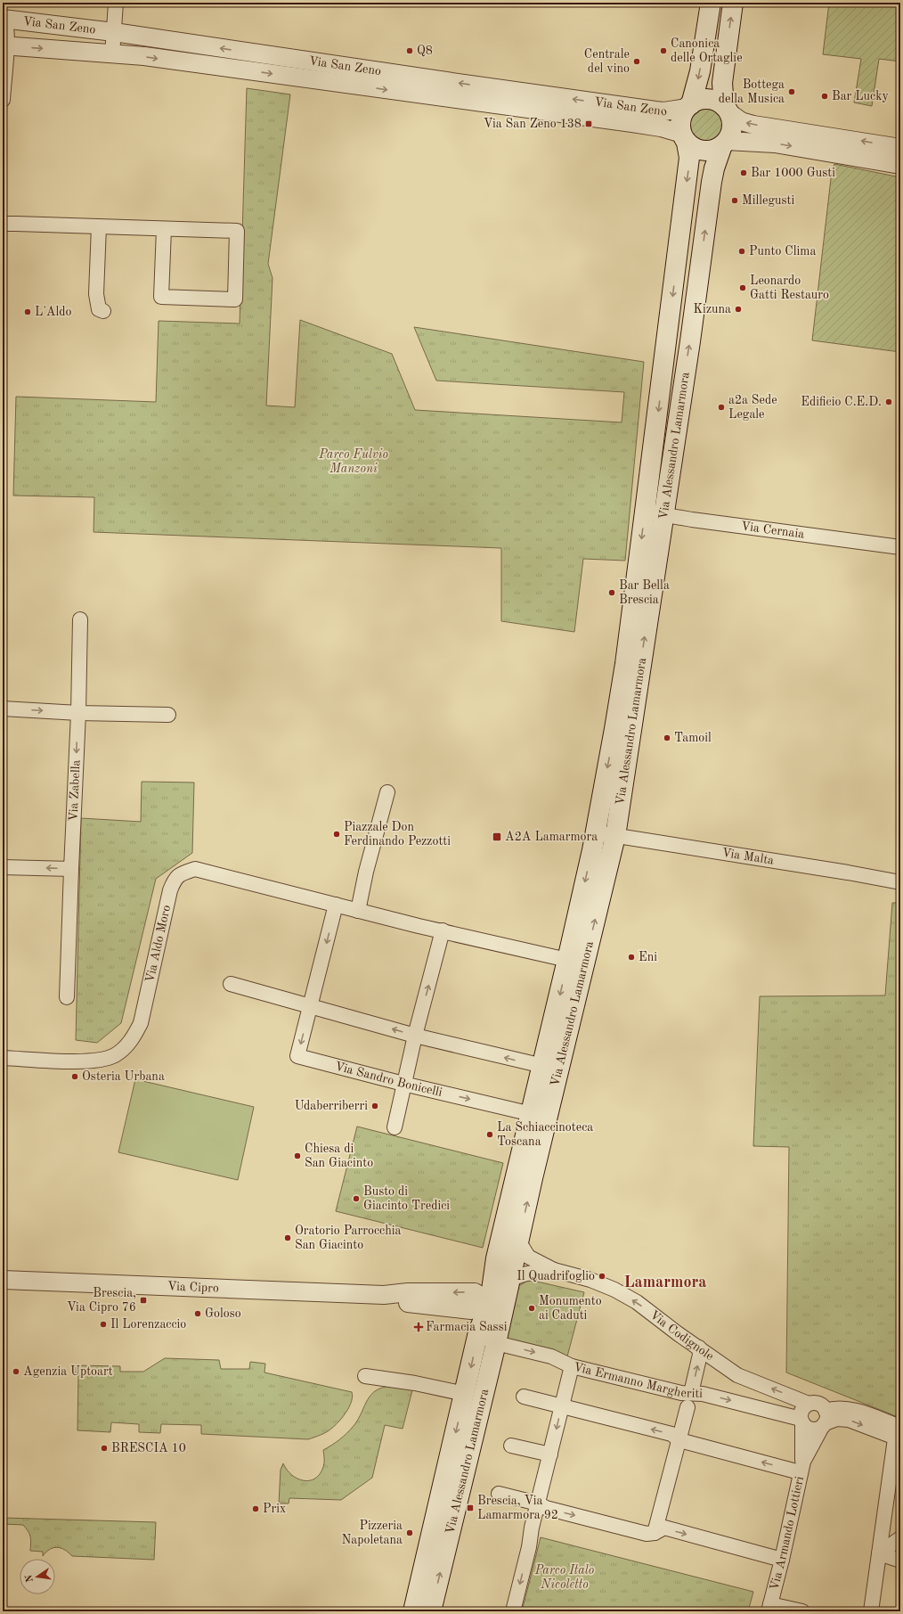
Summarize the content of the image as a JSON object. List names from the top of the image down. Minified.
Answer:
{"streets":{"main road":["Via Alessandro Lamarmora"],"street":["Via San Zeno","Via Cernaia","Via Zabella","Via Malta","Via Aldo Moro","Via Sandro Bonicelli","Via Cipro","Via Codignole","Via Ermanno Margheriti","Via Armando Lottieri"]},"crossings":[["Via San Zeno","Via Alessandro Lamarmora"],["Via Alessandro Lamarmora","Via Cernaia"],["Via Alessandro Lamarmora","Via Malta"],["Via Alessandro Lamarmora","Via Aldo Moro"],["Via Alessandro Lamarmora","Via Sandro Bonicelli"],["Via Alessandro Lamarmora","Via Cipro"],["Via Alessandro Lamarmora","Via Codignole"],["Via Alessandro Lamarmora","Via Ermanno Margheriti"],["Via Codignole","Via Ermanno Margheriti"],["Via Codignole","Via Armando Lottieri"],["Via Ermanno Margheriti","Via Armando Lottieri"]],"one_way":["Via Zabella"],"districts":["Lamarmora"],"parks":["Parco Fulvio Manzoni","Parco Italo Nicoletto"],"places":{"other":["Q8","Canonica delle Ortaglie","Centrale del vino","Bottega della Musica","Bar Lucky","Bar 1000 Gusti","Millegusti","Punto Clima","Leonardo Gatti Restauro","Kizuna","L'Aldo","Edificio C.E.D.","a2a Sede Legale","Bar Bella Brescia","Tamoil","Piazzale Don Ferdinando Pezzotti","Eni","Osteria Urbana","Udaberriberri","La Schiaccinoteca Toscana","Chiesa di San Giacinto","Busto di Giacinto Tredici","Oratorio Parrocchia San Giacinto","Il Quadrifoglio","Monumento ai Caduti","Goloso","Il Lorenzaccio","Agenzia Uptoart","BRESCIA 10","Prix","Pizzeria Napoletana"],"transit":["Via San Zeno 138","A2A Lamarmora","Brescia, Via Cipro 76","Brescia, Via Lamarmora 92"],"health":["Farmacia Sassi"]},"north":"left"}
